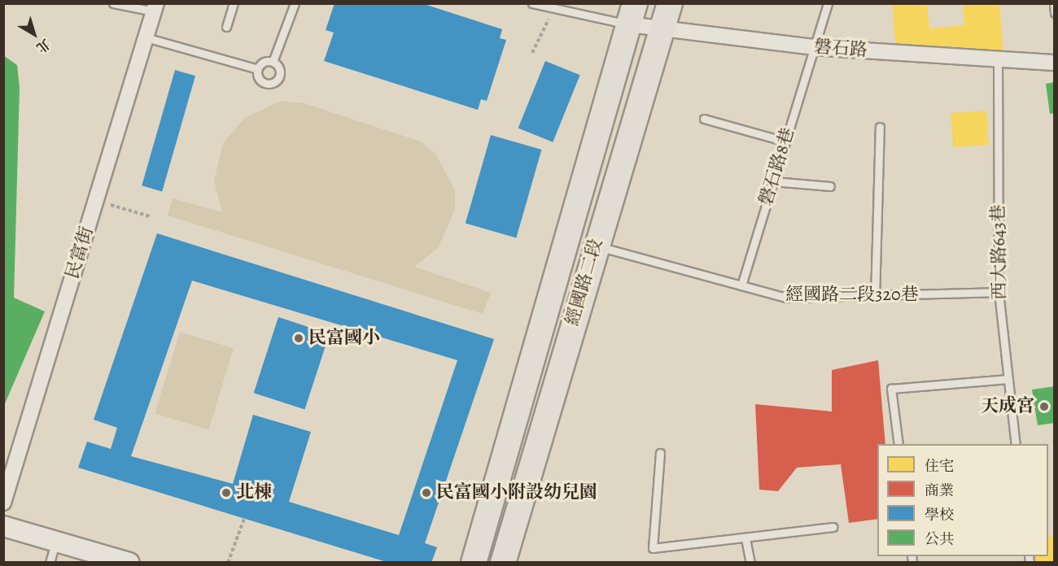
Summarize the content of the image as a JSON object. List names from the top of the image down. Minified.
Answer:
{"streets":{"main road":["經國路二段"],"street":["磐石路","民富街"],"lane":["磐石路8巷","西大路643巷","經國路二段320巷"]},"crossings":[["磐石路","磐石路8巷"],["磐石路","西大路643巷"],["磐石路","經國路二段"],["磐石路8巷","經國路二段320巷"],["西大路643巷","經國路二段320巷"],["經國路二段","經國路二段320巷"]],"places":["民富國小","天成宮","北棟","民富國小附設幼兒園"],"legend":["住宅","商業","學校","公共"],"north":"bottom right"}
